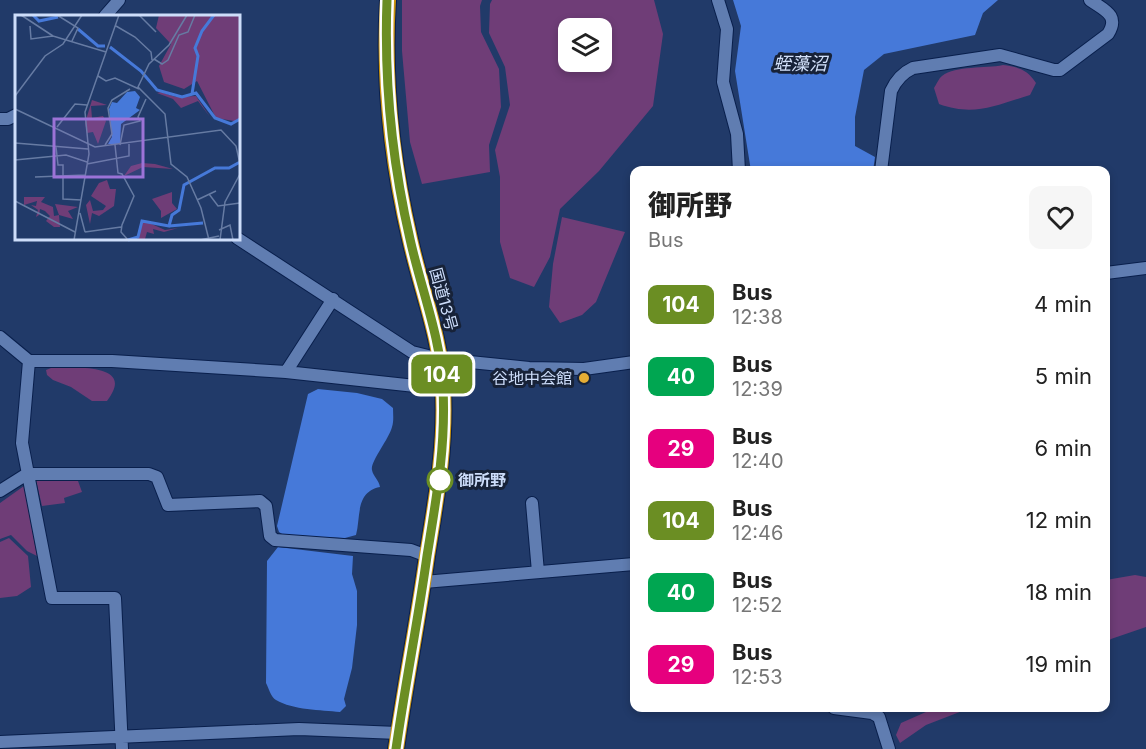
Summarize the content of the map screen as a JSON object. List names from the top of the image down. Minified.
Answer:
{"streets":{"highway":["国道13号"]},"water":["蛭藻沼"],"places":["谷地中会館","御所野"],"lines":["bus line 104"],"page":{"on_map":"104","heading":["御所野","Bus"],"list":[{"mark":"104","name":"Bus","note":"12:38","value":"4 min"},{"mark":"40","name":"Bus","note":"12:39","value":"5 min"},{"mark":"29","name":"Bus","note":"12:40","value":"6 min"},{"mark":"104","name":"Bus","note":"12:46","value":"12 min"},{"mark":"40","name":"Bus","note":"12:52","value":"18 min"},{"mark":"29","name":"Bus","note":"12:53","value":"19 min"}]}}
